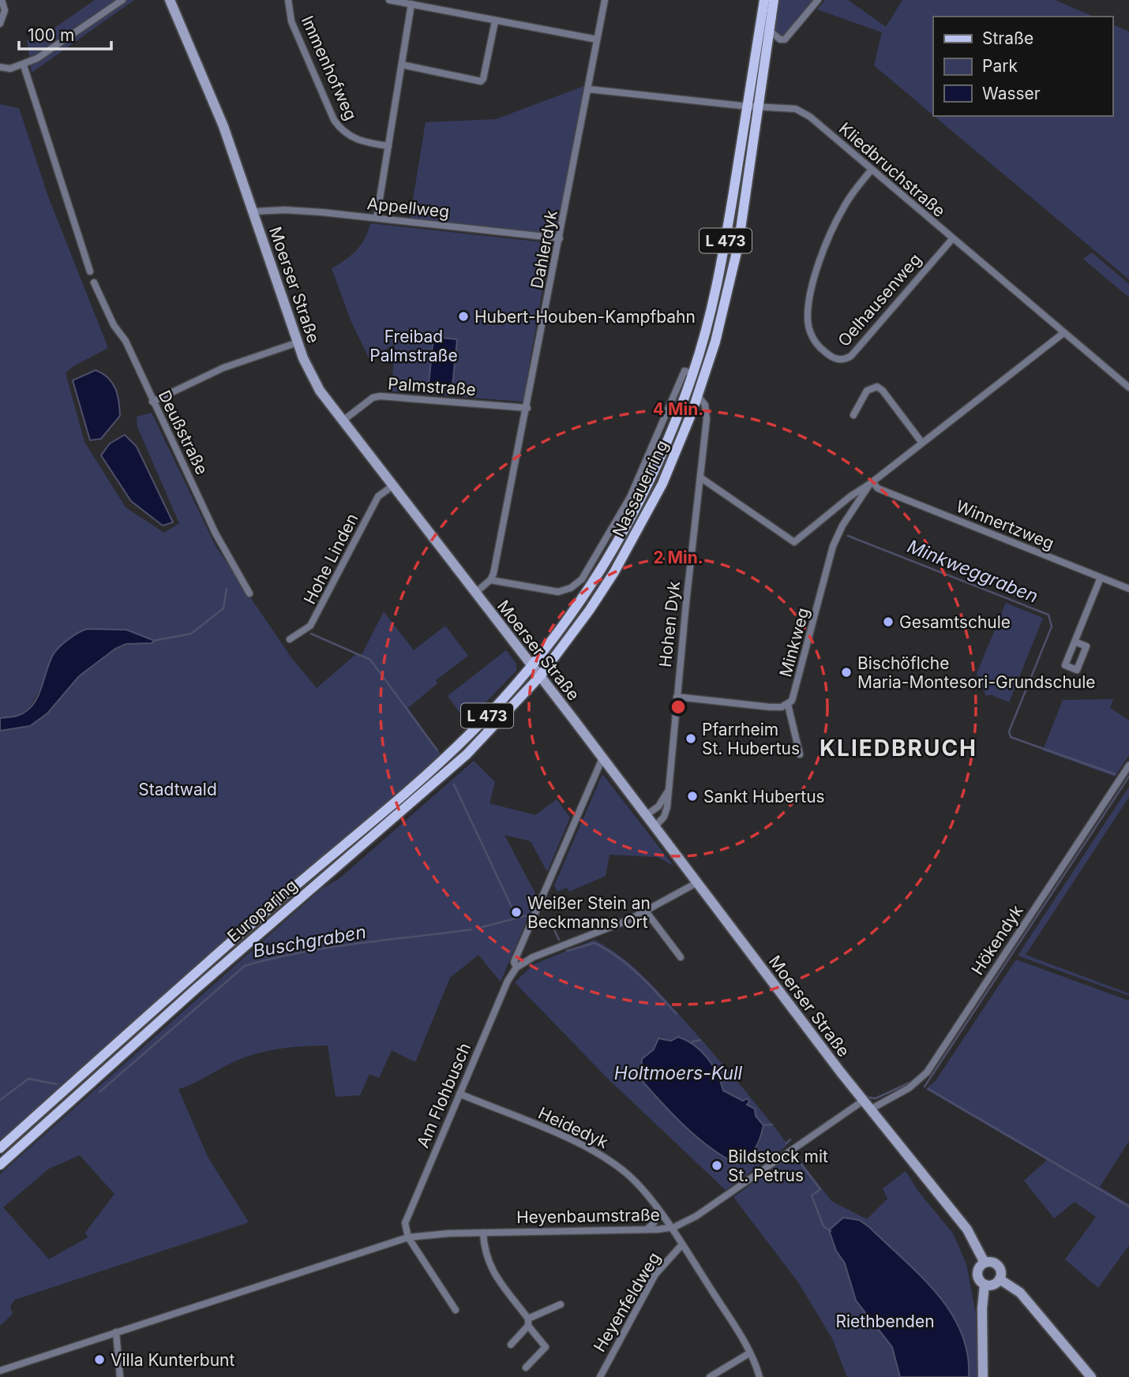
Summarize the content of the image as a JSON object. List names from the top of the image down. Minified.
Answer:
{"streets":{"main road":["L 473","Moerser Straße","Nassauerring","Europaring"],"street":["Immenhofweg","Kliedbruchstraße","Appellweg","Dahlerdyk","Oelhausenweg","Palmstraße","Deußstraße","Winnertzweg","Hohe Linden","Hohen Dyk","Minkweg","Hökendyk","Am Flohbusch","Heidedyk","Heyenbaumstraße","Heyenfeldweg"]},"crossings":[["Kliedbruchstraße","Dahlerdyk"],["Kliedbruchstraße","Oelhausenweg"],["Kliedbruchstraße","Nassauerring"],["Kliedbruchstraße","Minkweg"],["Appellweg","Dahlerdyk"],["Appellweg","Moerser Straße"],["Dahlerdyk","Palmstraße"],["Dahlerdyk","Nassauerring"],["Moerser Straße","Palmstraße"],["Moerser Straße","Nassauerring"],["Moerser Straße","Hohe Linden"],["Moerser Straße","Hohen Dyk"],["Moerser Straße","Europaring"],["Moerser Straße","Hökendyk"],["Moerser Straße","Am Flohbusch"],["Moerser Straße","Heyenbaumstraße"],["Nassauerring","Hohen Dyk"],["Nassauerring","Europaring"],["Winnertzweg","Minkweg"],["Hohen Dyk","Minkweg"],["Am Flohbusch","Heidedyk"],["Am Flohbusch","Heyenbaumstraße"],["Heidedyk","Heyenbaumstraße"],["Heidedyk","Heyenfeldweg"]],"districts":["KLIEDBRUCH"],"water":["Minkweggraben","Buschgraben","Holtmoers-Kull"],"parks":["Freibad Palmstraße","Stadtwald","Riethbenden"],"places":["Hubert-Houben-Kampfbahn","Gesamtschule","Bischöflche Maria-Montesori-Grundschule","Pfarrheim St. Hubertus","Sankt Hubertus","Weißer Stein an Beckmanns Ort","Bildstock mit St. Petrus","Villa Kunterbunt"],"legend":["Straße","Park","Wasser"],"scale_bar":"100 m","rings":["4 Min.","2 Min."]}
